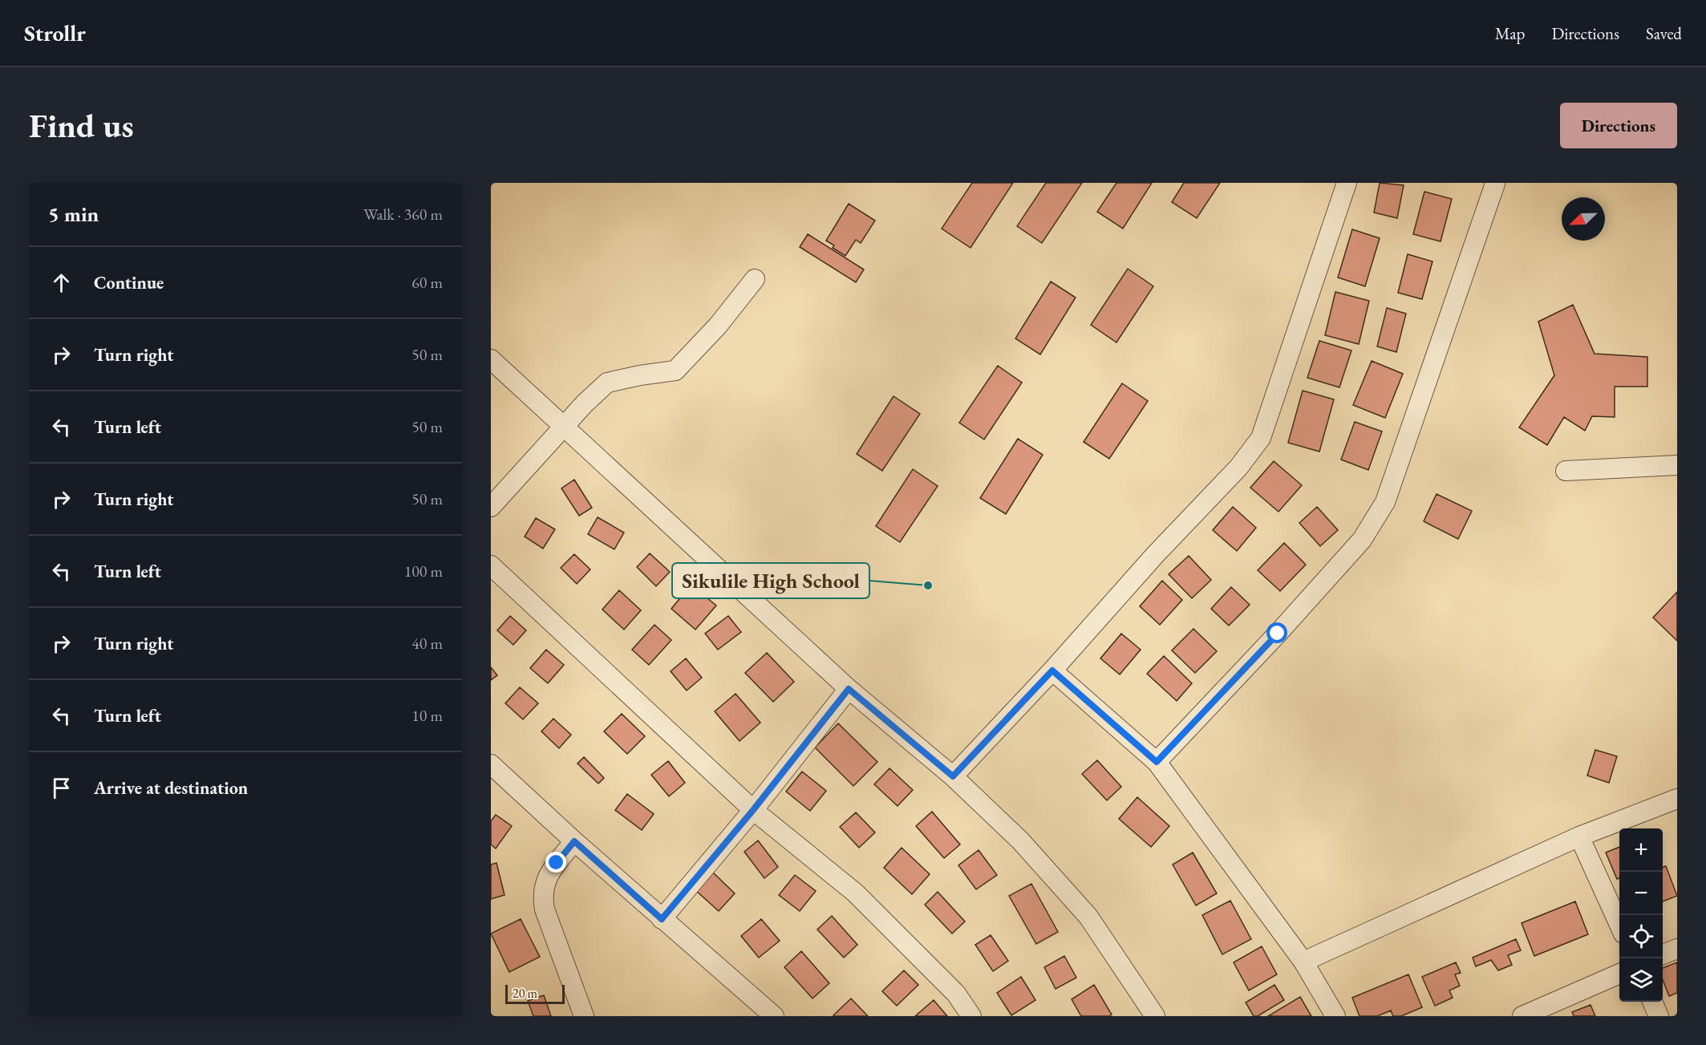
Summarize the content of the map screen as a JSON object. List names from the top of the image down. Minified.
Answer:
{"places":["Sikulile High School"],"scale_bar":"20 m","north":"bottom left","page":{"header":"Strollr","nav":["Map","Directions","Saved"],"buttons":"Directions","title":"Find us","heading":["5 min","Walk · 360 m"],"list":[["Continue","60 m"],["Turn right","50 m"],["Turn left","50 m"],["Turn right","50 m"],["Turn left","100 m"],["Turn right","40 m"],["Turn left","10 m"],"Arrive at destination"],"map_buttons":["+","−"],"scale":"20 m"}}
